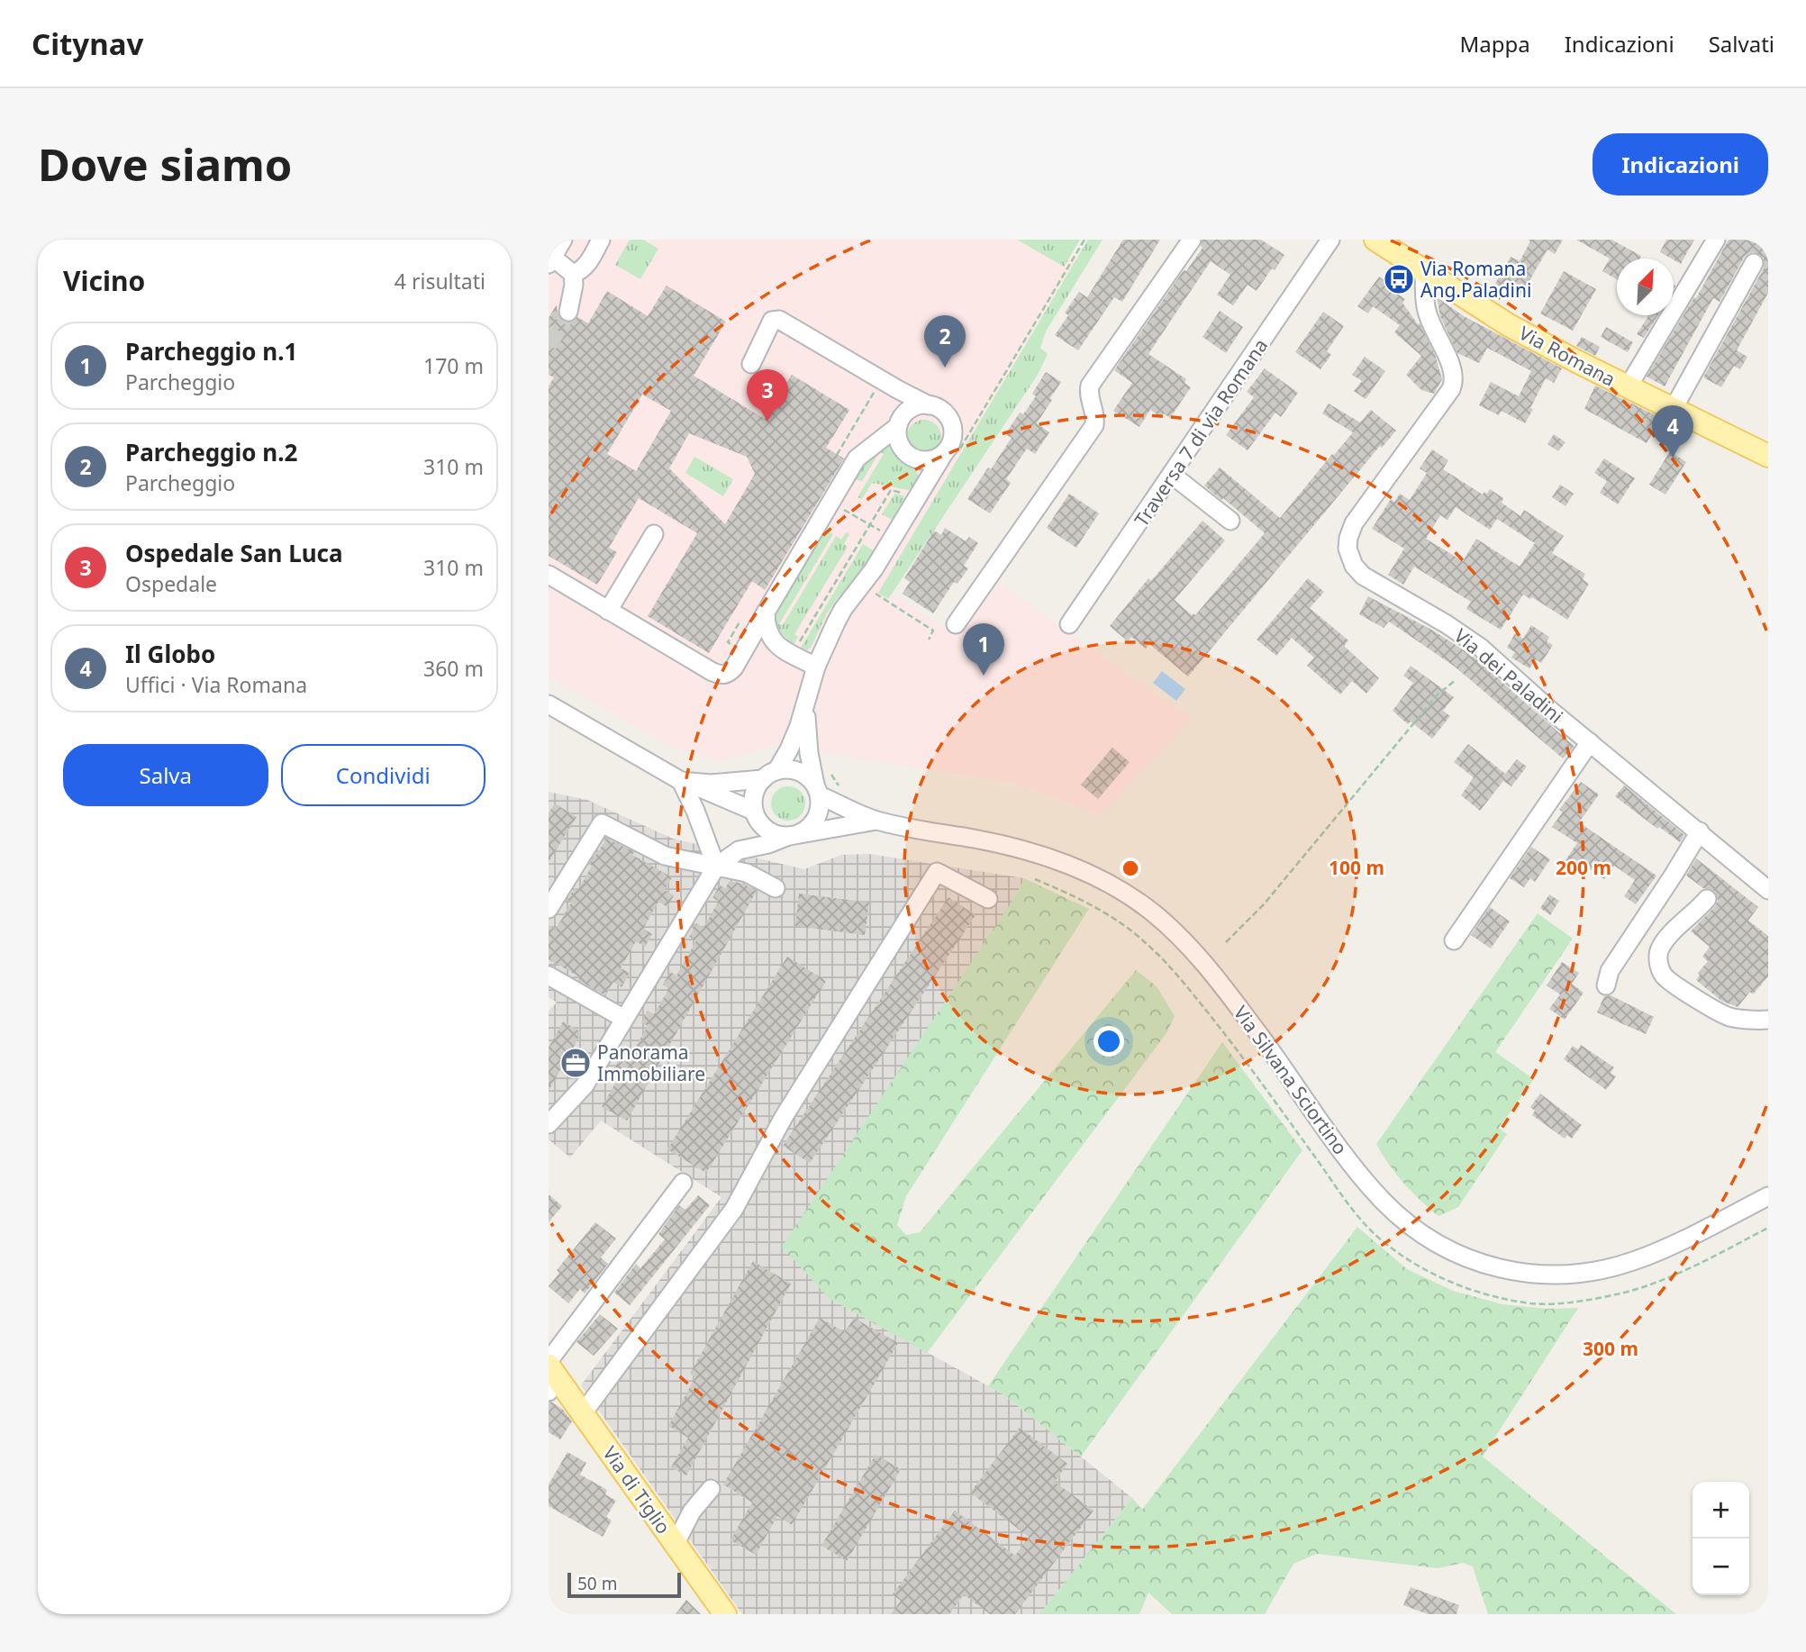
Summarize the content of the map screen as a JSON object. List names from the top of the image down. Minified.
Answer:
{"streets":{"main road":["Via Romana","Via di Tiglio"],"street":["Traversa 7 di via Romana","Via dei Paladini","Via Silvana Sciortino"]},"crossings":[["Via Romana","Via dei Paladini"]],"places":{"bus stop":["Via Romana Ang.Paladini"],"office":["Panorama Immobiliare"]},"scale_bar":"50 m","north":"top right","page":{"header":"Citynav","nav":["Mappa","Indicazioni","Salvati"],"buttons":["Indicazioni",["Salva","Condividi"]],"title":"Dove siamo","heading":["Vicino","4 risultati"],"pins":["2","3","4","1"],"list":[{"mark":"1","name":"Parcheggio n.1","note":"Parcheggio","value":"170 m"},{"mark":"2","name":"Parcheggio n.2","note":"Parcheggio","value":"310 m"},{"mark":"3","name":"Ospedale San Luca","note":"Ospedale","value":"310 m"},{"mark":"4","name":"Il Globo","note":"Uffici · Via Romana","value":"360 m"}],"map_buttons":["+","−"],"scale":"50 m"},"rings":["100 m","200 m","300 m"]}
